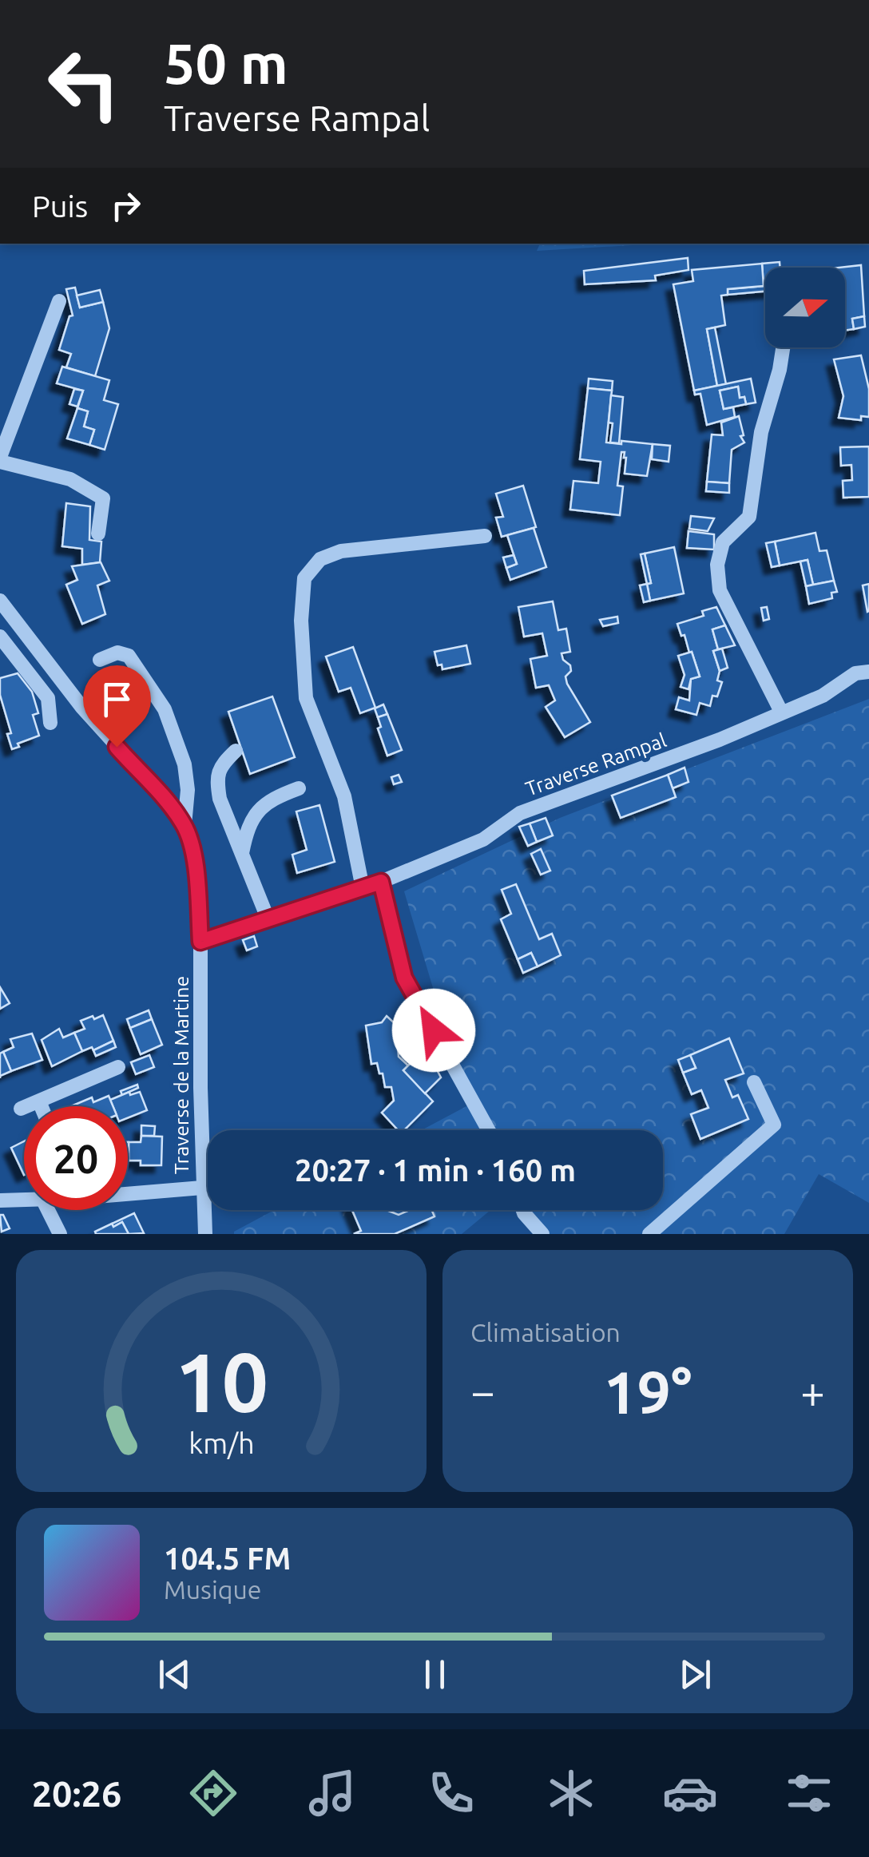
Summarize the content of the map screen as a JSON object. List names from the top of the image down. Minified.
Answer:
{"streets":{"street":["Traverse Rampal","Traverse de la Martine"]},"crossings":[["Traverse Rampal","Traverse de la Martine"]],"north":"right","page":{"turn":["50 m","Traverse Rampal"],"then":"Puis","limit":"20","trip":"20:27 · 1 min · 160 m","tile":"Climatisation","heat":["−","19°","+"],"song":["104.5 FM","Musique"],"tabs":"20:26","gauge":["10","km/h"]}}
